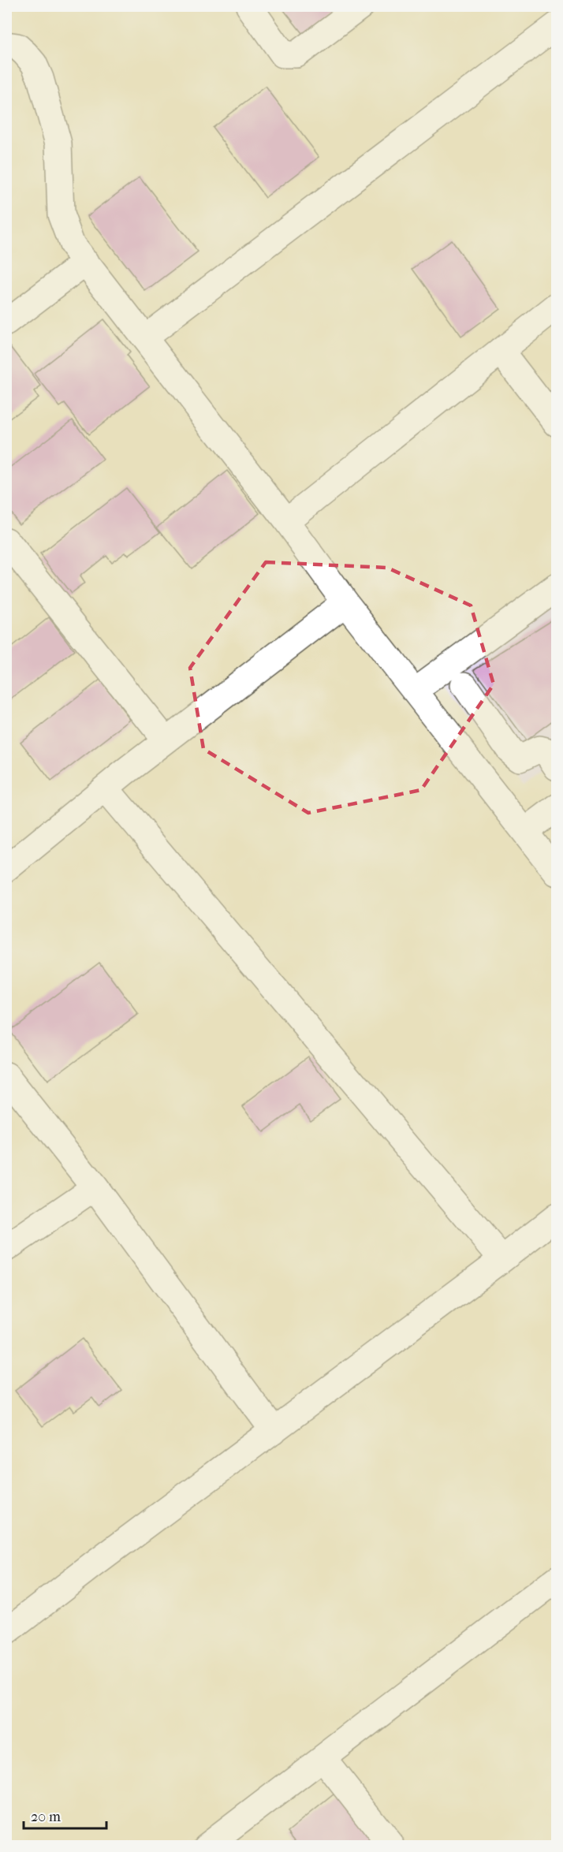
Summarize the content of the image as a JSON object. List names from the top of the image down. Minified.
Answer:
{"scale_bar":"20 m"}
